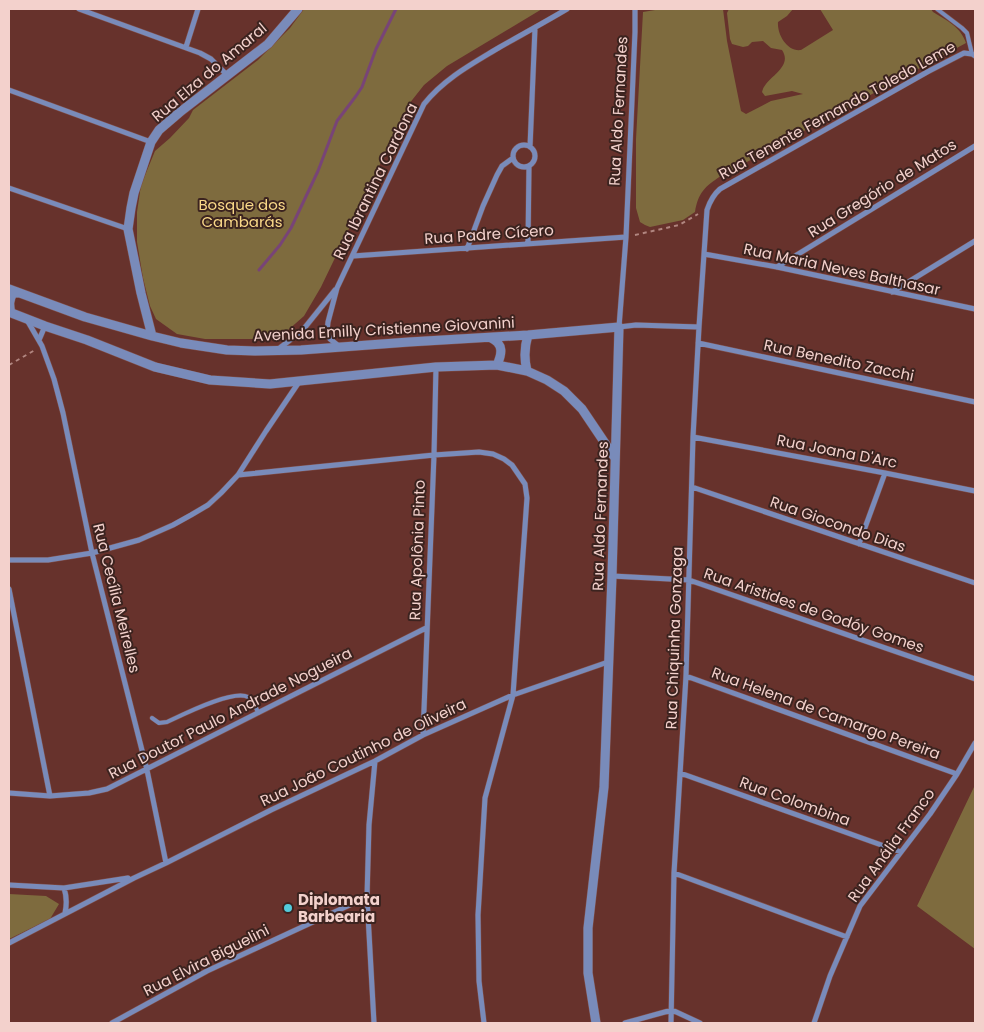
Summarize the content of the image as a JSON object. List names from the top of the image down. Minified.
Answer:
{"streets":{"street":["Rua Elza do Amaral","Rua Tenente Fernando Toledo Leme","Rua Aldo Fernandes","Rua Ibrantina Cardona","Rua Gregório de Matos","Rua Padre Cícero","Rua Maria Neves Balthasar","Avenida Emilly Cristienne Giovanini","Rua Benedito Zacchi","Rua Joana D'Arc","Rua Giocondo Dias","Rua Apolônia Pinto","Rua Cecília Meirelles","Rua Aristides de Godóy Gomes","Rua Chiquinha Gonzaga","Rua Doutor Paulo Andrade Nogueira","Rua Helena de Camargo Pereira","Rua João Coutinho de Oliveira","Rua Colombina","Rua Anália Franco","Rua Elvira Biguelini"]},"crossings":[["Rua Elza do Amaral","Avenida Emilly Cristienne Giovanini"],["Rua Tenente Fernando Toledo Leme","Rua Maria Neves Balthasar"],["Rua Tenente Fernando Toledo Leme","Rua Chiquinha Gonzaga"],["Rua Aldo Fernandes","Rua Padre Cícero"],["Rua Aldo Fernandes","Avenida Emilly Cristienne Giovanini"],["Rua Aldo Fernandes","Rua Aristides de Godóy Gomes"],["Rua Aldo Fernandes","Rua João Coutinho de Oliveira"],["Rua Ibrantina Cardona","Rua Padre Cícero"],["Rua Ibrantina Cardona","Avenida Emilly Cristienne Giovanini"],["Rua Gregório de Matos","Rua Maria Neves Balthasar"],["Rua Maria Neves Balthasar","Rua Chiquinha Gonzaga"],["Rua Benedito Zacchi","Rua Chiquinha Gonzaga"],["Rua Joana D'Arc","Rua Chiquinha Gonzaga"],["Rua Giocondo Dias","Rua Chiquinha Gonzaga"],["Rua Apolônia Pinto","Rua Doutor Paulo Andrade Nogueira"],["Rua Apolônia Pinto","Rua João Coutinho de Oliveira"],["Rua Cecília Meirelles","Rua Doutor Paulo Andrade Nogueira"],["Rua Cecília Meirelles","Rua João Coutinho de Oliveira"],["Rua Aristides de Godóy Gomes","Rua Chiquinha Gonzaga"],["Rua Chiquinha Gonzaga","Rua Helena de Camargo Pereira"],["Rua Chiquinha Gonzaga","Rua Colombina"],["Rua Helena de Camargo Pereira","Rua Anália Franco"],["Rua Colombina","Rua Anália Franco"]],"parks":["Bosque dos Cambarás"],"places":["Diplomata Barbearia"]}
